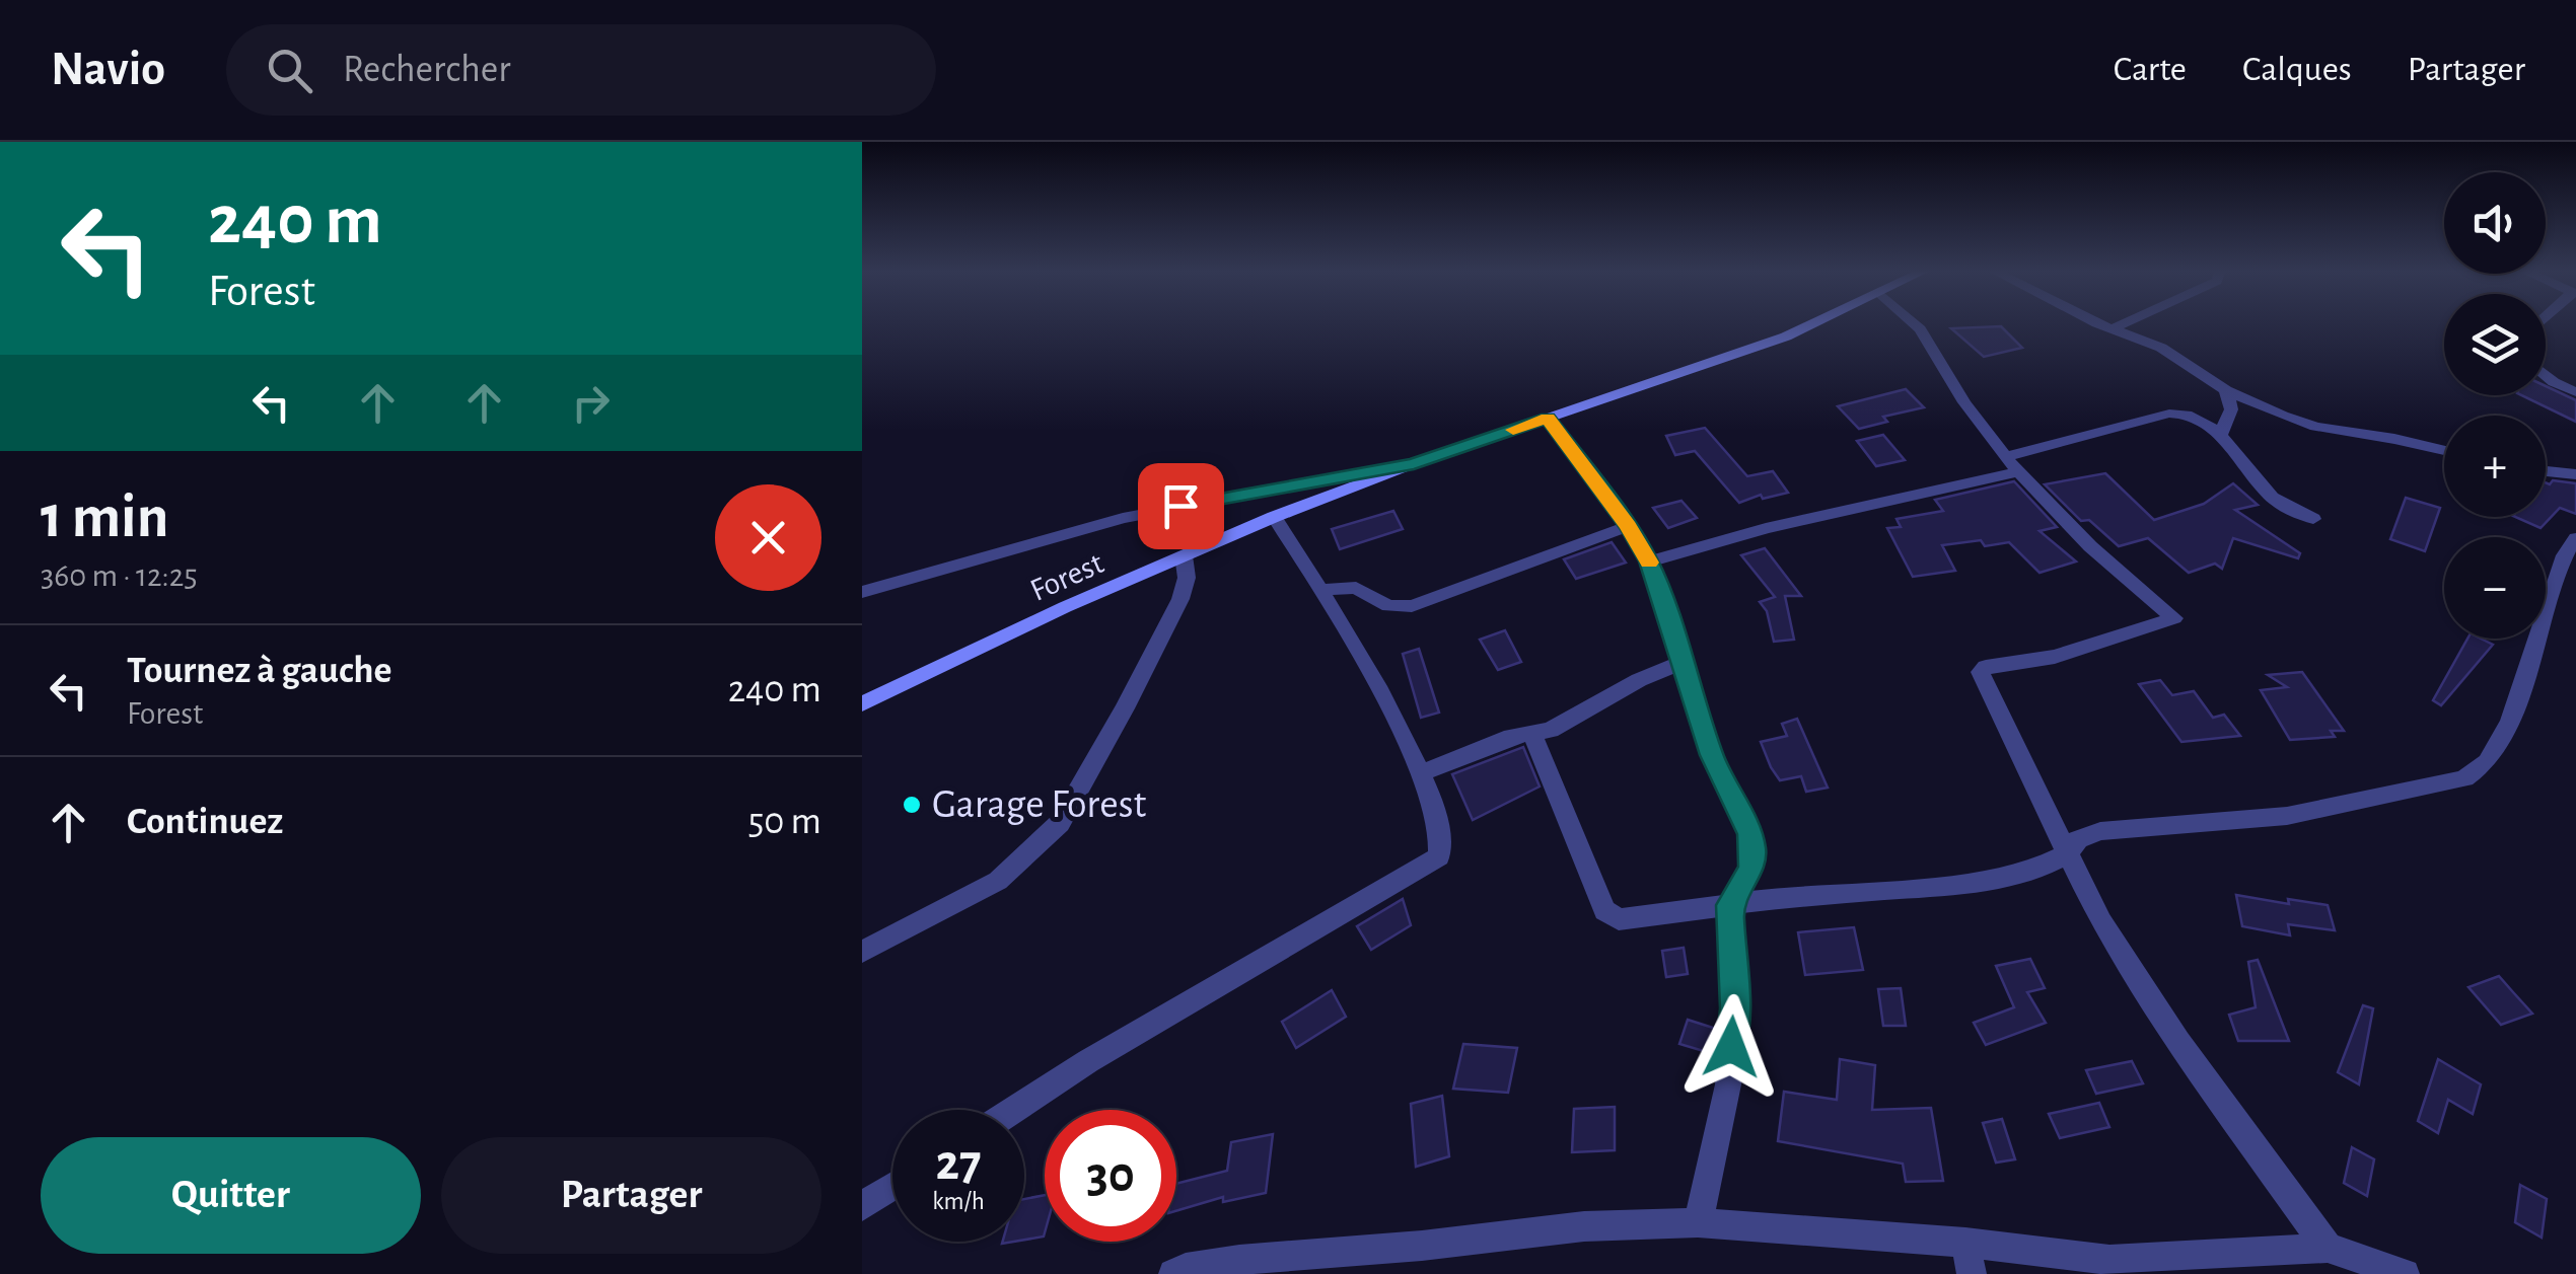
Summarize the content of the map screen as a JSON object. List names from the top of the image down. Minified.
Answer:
{"streets":{"street":["Forest"]},"places":["Garage Forest"],"page":{"header":"Navio","search":"Rechercher","nav":["Carte","Calques","Partager"],"turn":["240 m","Forest"],"map_buttons":["+","−"],"heading":["1 min","360 m · 12:25"],"list":[{"name":"Tournez à gauche","note":"Forest","value":"240 m"},{"name":"Continuez","value":"50 m"}],"speed":"27 km/h","limit":"30","buttons":["Quitter","Partager"]}}
